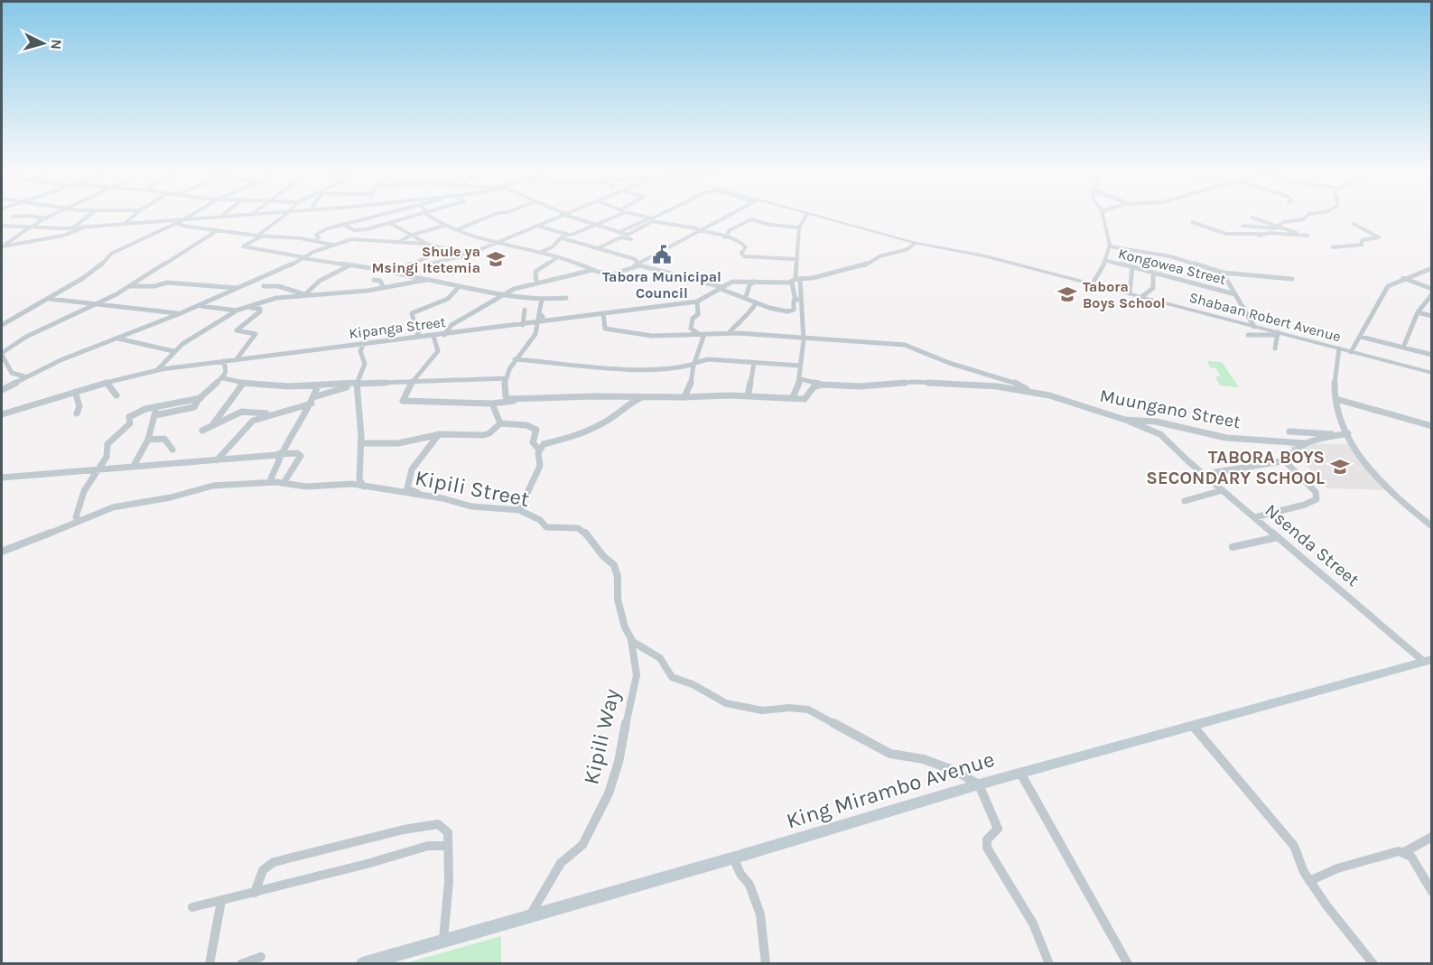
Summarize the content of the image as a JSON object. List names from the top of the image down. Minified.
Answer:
{"streets":{"main road":["King Mirambo Avenue"],"street":["Kongowea Street","Shabaan Robert Avenue","Kipanga Street","Muungano Street","Kipili Street","Nsenda Street","Kipili Way"]},"crossings":[["Shabaan Robert Avenue","Kipanga Street"],["Kipanga Street","Muungano Street"],["Muungano Street","Nsenda Street"],["Kipili Street","Kipili Way"],["Nsenda Street","King Mirambo Avenue"],["Kipili Way","King Mirambo Avenue"]],"places":{"public building":["Tabora Municipal Council"],"school or university":["Shule ya Msingi Itetemia","Tabora Boys School","TABORA BOYS SECONDARY SCHOOL"]},"north":"right"}
